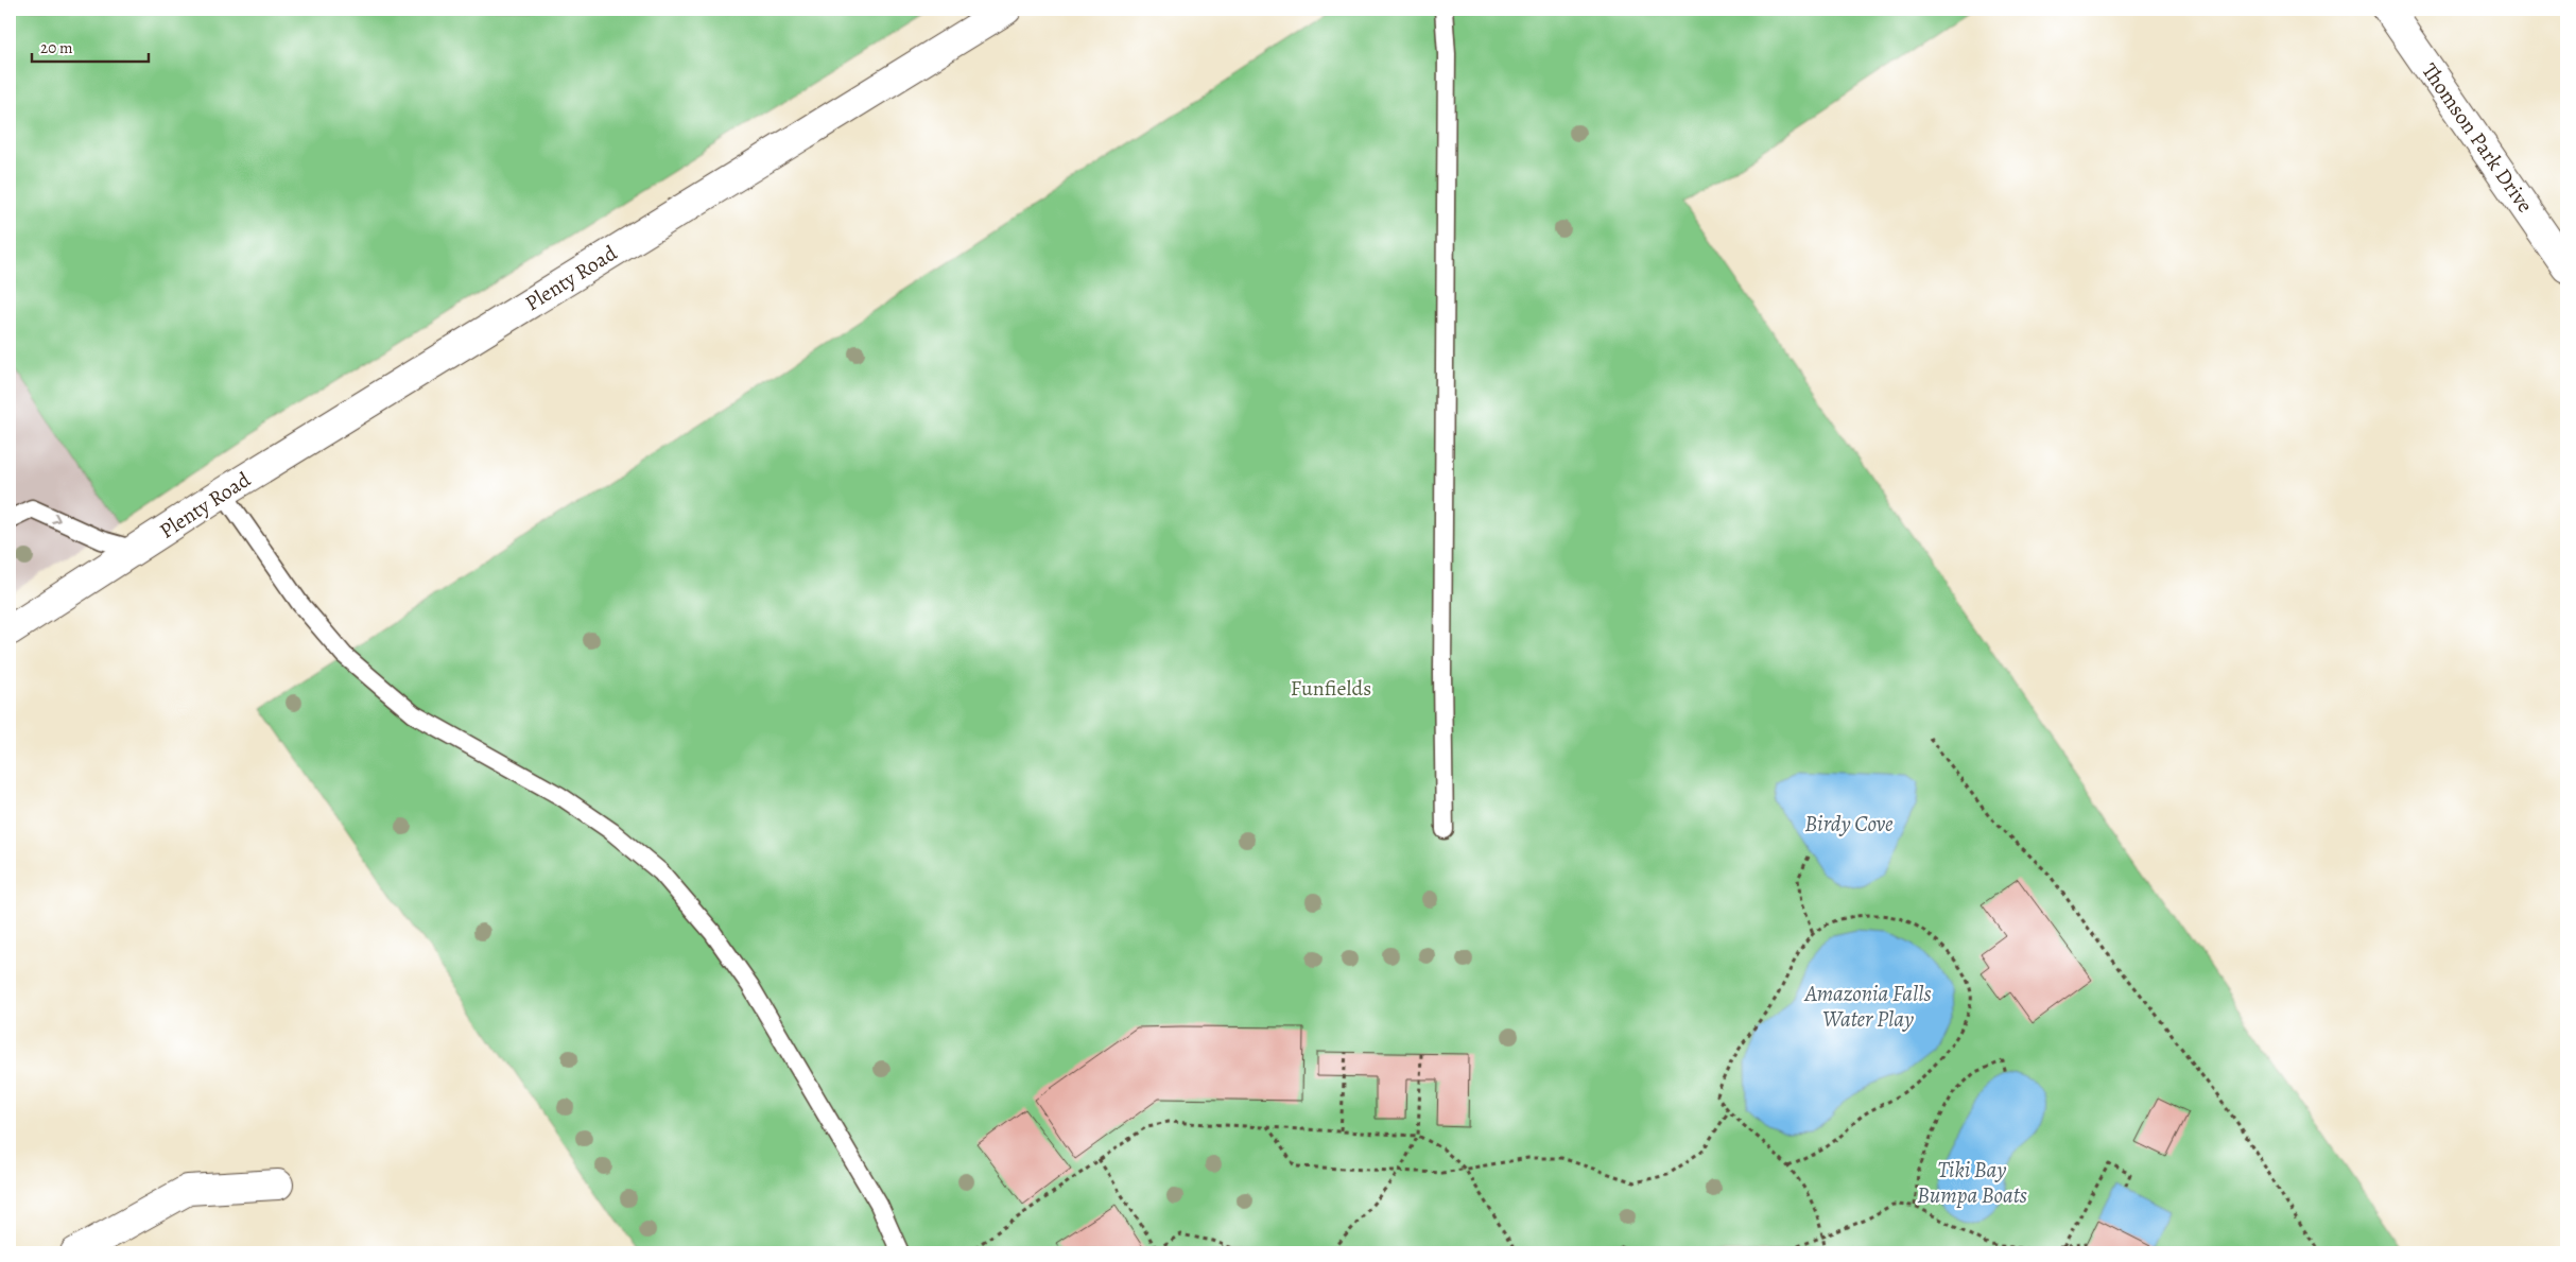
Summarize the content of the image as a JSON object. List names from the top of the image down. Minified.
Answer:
{"streets":{"main road":["Thomson Park Drive","Plenty Road"]},"water":["Birdy Cove","Amazonia Falls Water Play","Tiki Bay Bumpa Boats"],"parks":["Funfields"],"scale_bar":"20 m"}
